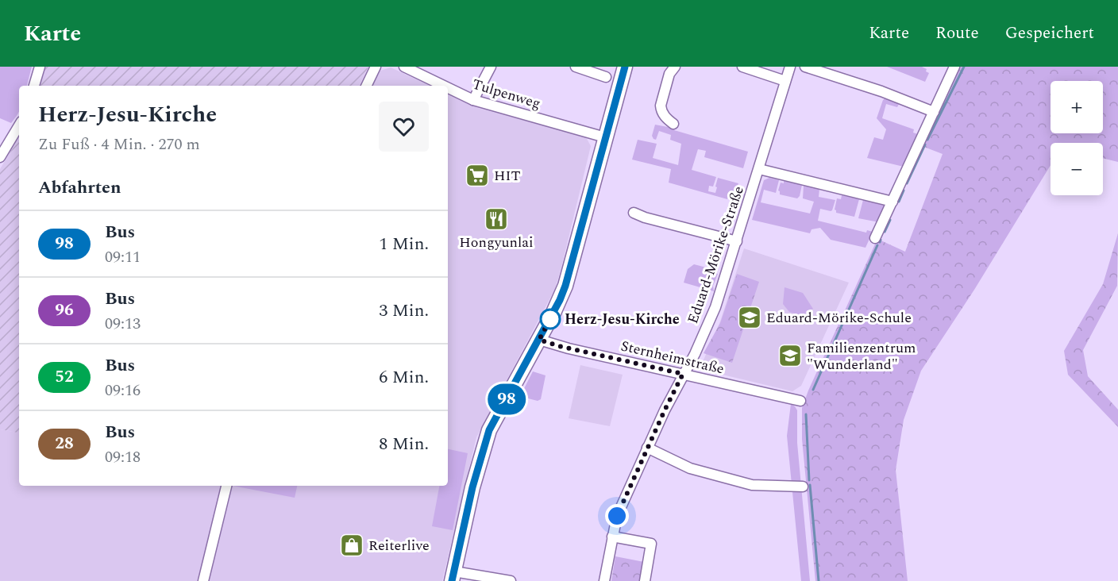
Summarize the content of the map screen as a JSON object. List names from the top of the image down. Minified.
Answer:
{"streets":{"street":["Tulpenweg","Eduard-Mörike-Straße","Sternheimstraße"]},"crossings":[["Eduard-Mörike-Straße","Sternheimstraße"]],"places":{"supermarket":["HIT"],"restaurant":["Hongyunlai"],"school or university":["Eduard-Mörike-Schule","Familienzentrum \"Wunderland\""],"other":["Herz-Jesu-Kirche"],"shop":["Reiterlive"]},"lines":["bus line 98"],"page":{"header":"Karte","nav":["Karte","Route","Gespeichert"],"on_map":"98","map_buttons":["+","−"],"heading":[["Herz-Jesu-Kirche","Zu Fuß · 4 Min. · 270 m"],"Abfahrten"],"list":[{"mark":"98","name":"Bus","note":"09:11","value":"1 Min."},{"mark":"96","name":"Bus","note":"09:13","value":"3 Min."},{"mark":"52","name":"Bus","note":"09:16","value":"6 Min."},{"mark":"28","name":"Bus","note":"09:18","value":"8 Min."}]}}
